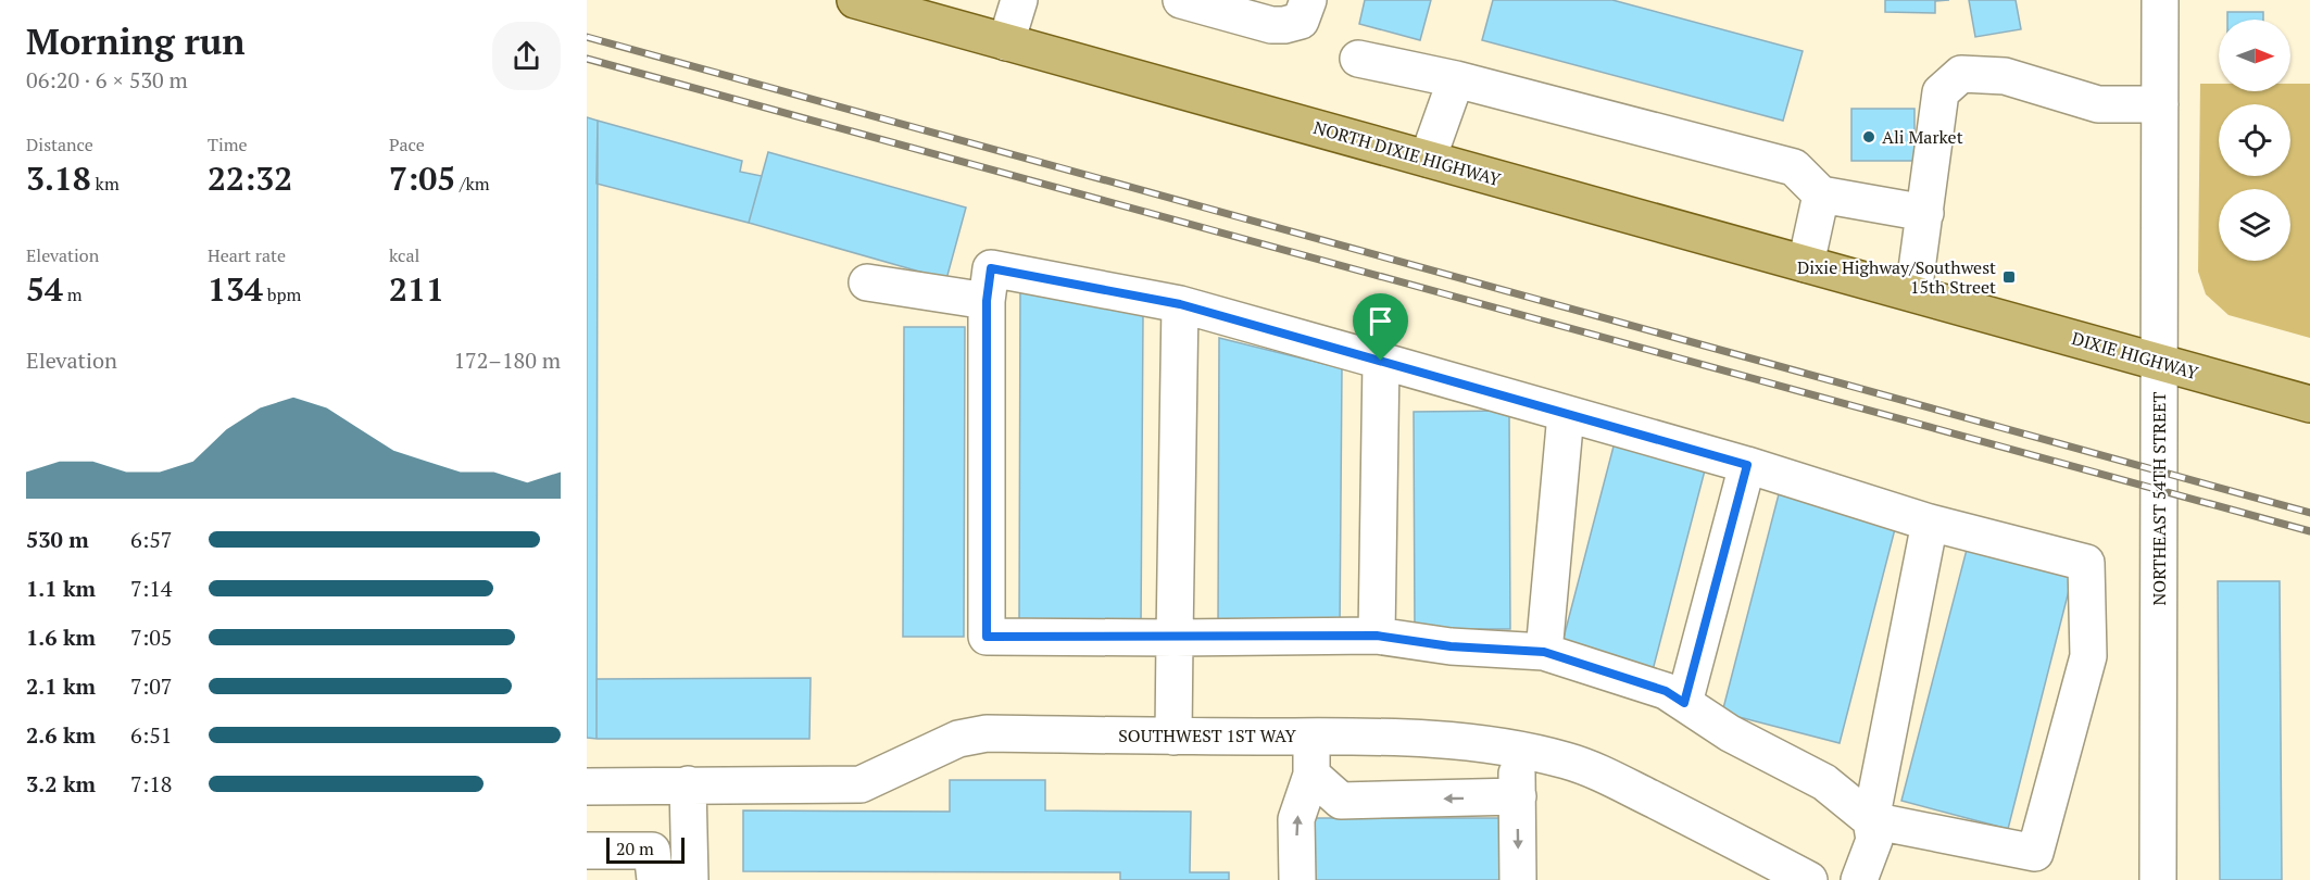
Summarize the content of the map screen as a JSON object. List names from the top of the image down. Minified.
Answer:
{"streets":{"main road":["NORTH DIXIE HIGHWAY","DIXIE HIGHWAY"],"street":["NORTHEAST 54TH STREET","SOUTHWEST 1ST WAY"]},"crossings":[["NORTH DIXIE HIGHWAY","DIXIE HIGHWAY"],["DIXIE HIGHWAY","NORTHEAST 54TH STREET"]],"places":{"other":["Ali Market"],"transit":["Dixie Highway/Southwest 15th Street"]},"scale_bar":"20 m","north":"right","page":{"heading":["Morning run","06:20 · 6 × 530 m"],"stats":[["Distance","3.18 km"],["Time","22:32"],["Pace","7:05 /km"],["Elevation","54 m"],["Heart rate","134 bpm"],["kcal","211"]],"chart":["Elevation","172–180 m"],"list":[{"name":"530 m","note":"6:57"},{"name":"1.1 km","note":"7:14"},{"name":"1.6 km","note":"7:05"},{"name":"2.1 km","note":"7:07"},{"name":"2.6 km","note":"6:51"},{"name":"3.2 km","note":"7:18"}],"scale":"20 m"}}
